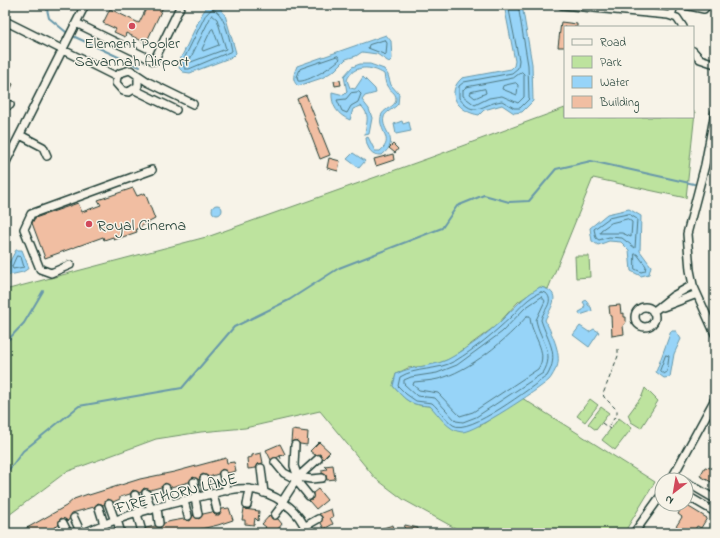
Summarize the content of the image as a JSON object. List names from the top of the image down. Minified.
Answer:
{"streets":{"street":["FIRE THORN LANE"]},"places":["Element Pooler Savannah Airport","Royal Cinema"],"legend":["Road","Park","Water","Building"],"north":"bottom left"}
